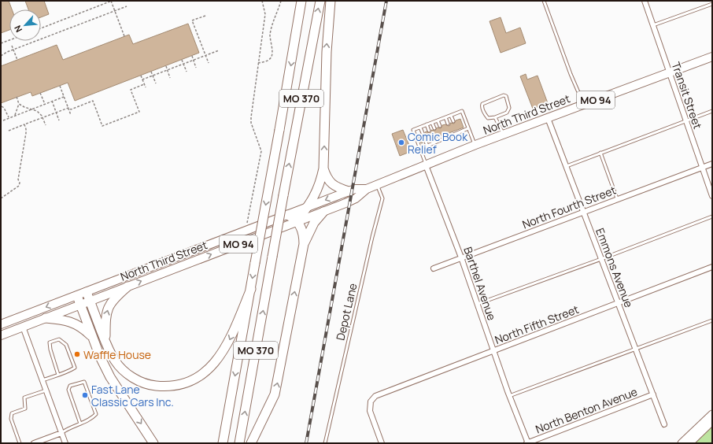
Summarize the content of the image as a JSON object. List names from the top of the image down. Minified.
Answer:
{"streets":{"highway":["MO 370"],"main road":["MO 94","North Third Street"],"street":["Transit Street","North Fourth Street","Emmons Avenue","Barthel Avenue","North Fifth Street","North Benton Avenue"],"lane":["Depot Lane"]},"crossings":[["Transit Street","North Third Street"],["Transit Street","North Fourth Street"],["North Third Street","Emmons Avenue"],["North Third Street","Barthel Avenue"],["North Third Street","Depot Lane"],["North Fourth Street","Emmons Avenue"],["North Fourth Street","Barthel Avenue"],["Emmons Avenue","North Fifth Street"],["Emmons Avenue","North Benton Avenue"],["Barthel Avenue","North Fifth Street"],["Barthel Avenue","North Benton Avenue"]],"places":["Comic Book Relief","Waffle House","Fast Lane Classic Cars Inc."],"north":"bottom left"}
